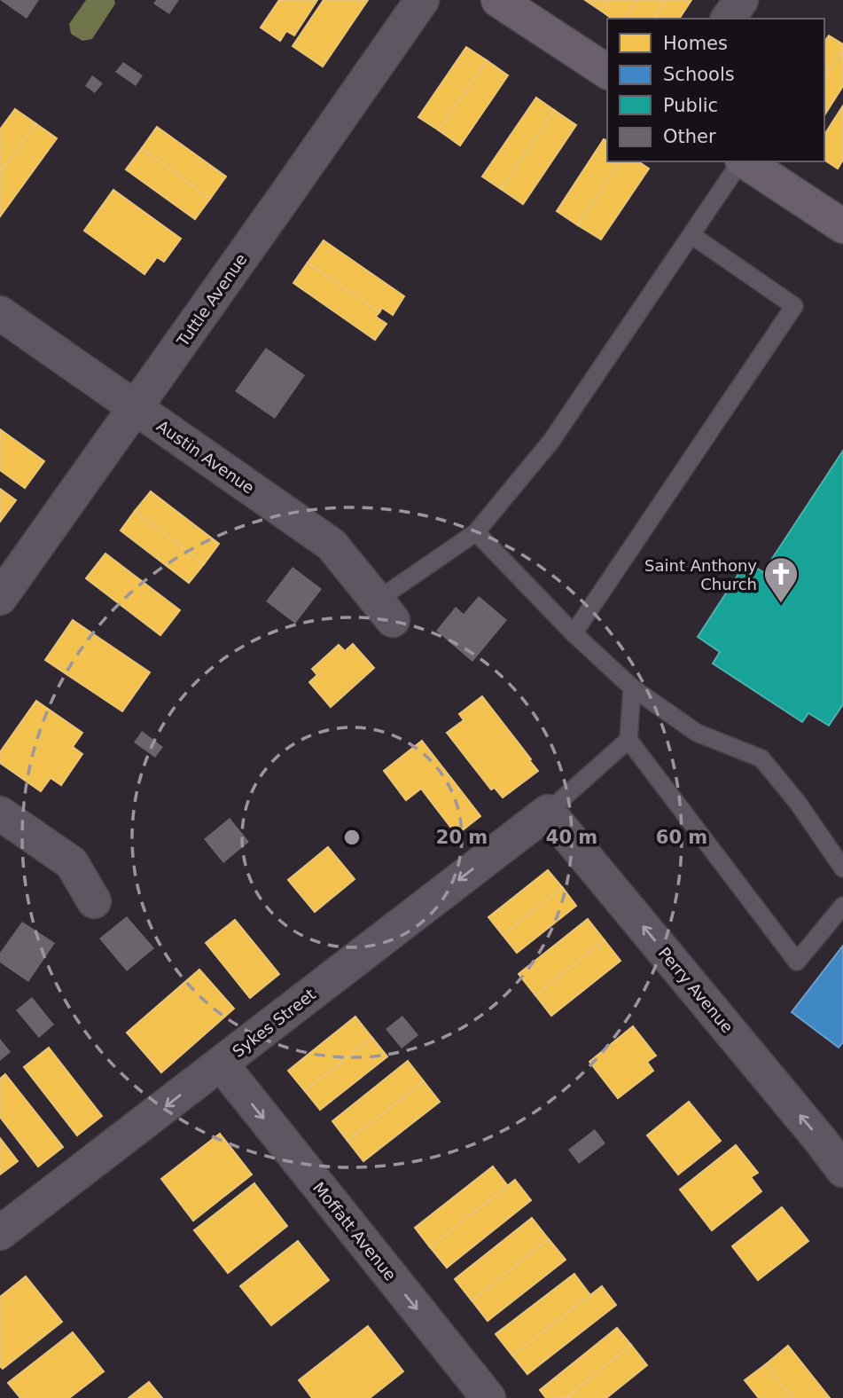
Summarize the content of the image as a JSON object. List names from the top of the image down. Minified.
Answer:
{"streets":{"street":["Tuttle Avenue","Austin Avenue","Perry Avenue","Sykes Street","Moffatt Avenue"]},"crossings":[["Tuttle Avenue","Austin Avenue"],["Perry Avenue","Sykes Street"],["Sykes Street","Moffatt Avenue"]],"one_way":["Perry Avenue","Sykes Street","Moffatt Avenue"],"places":{"church":["Saint Anthony Church"]},"legend":["Homes","Schools","Public","Other"],"rings":["20 m","40 m","60 m"]}
